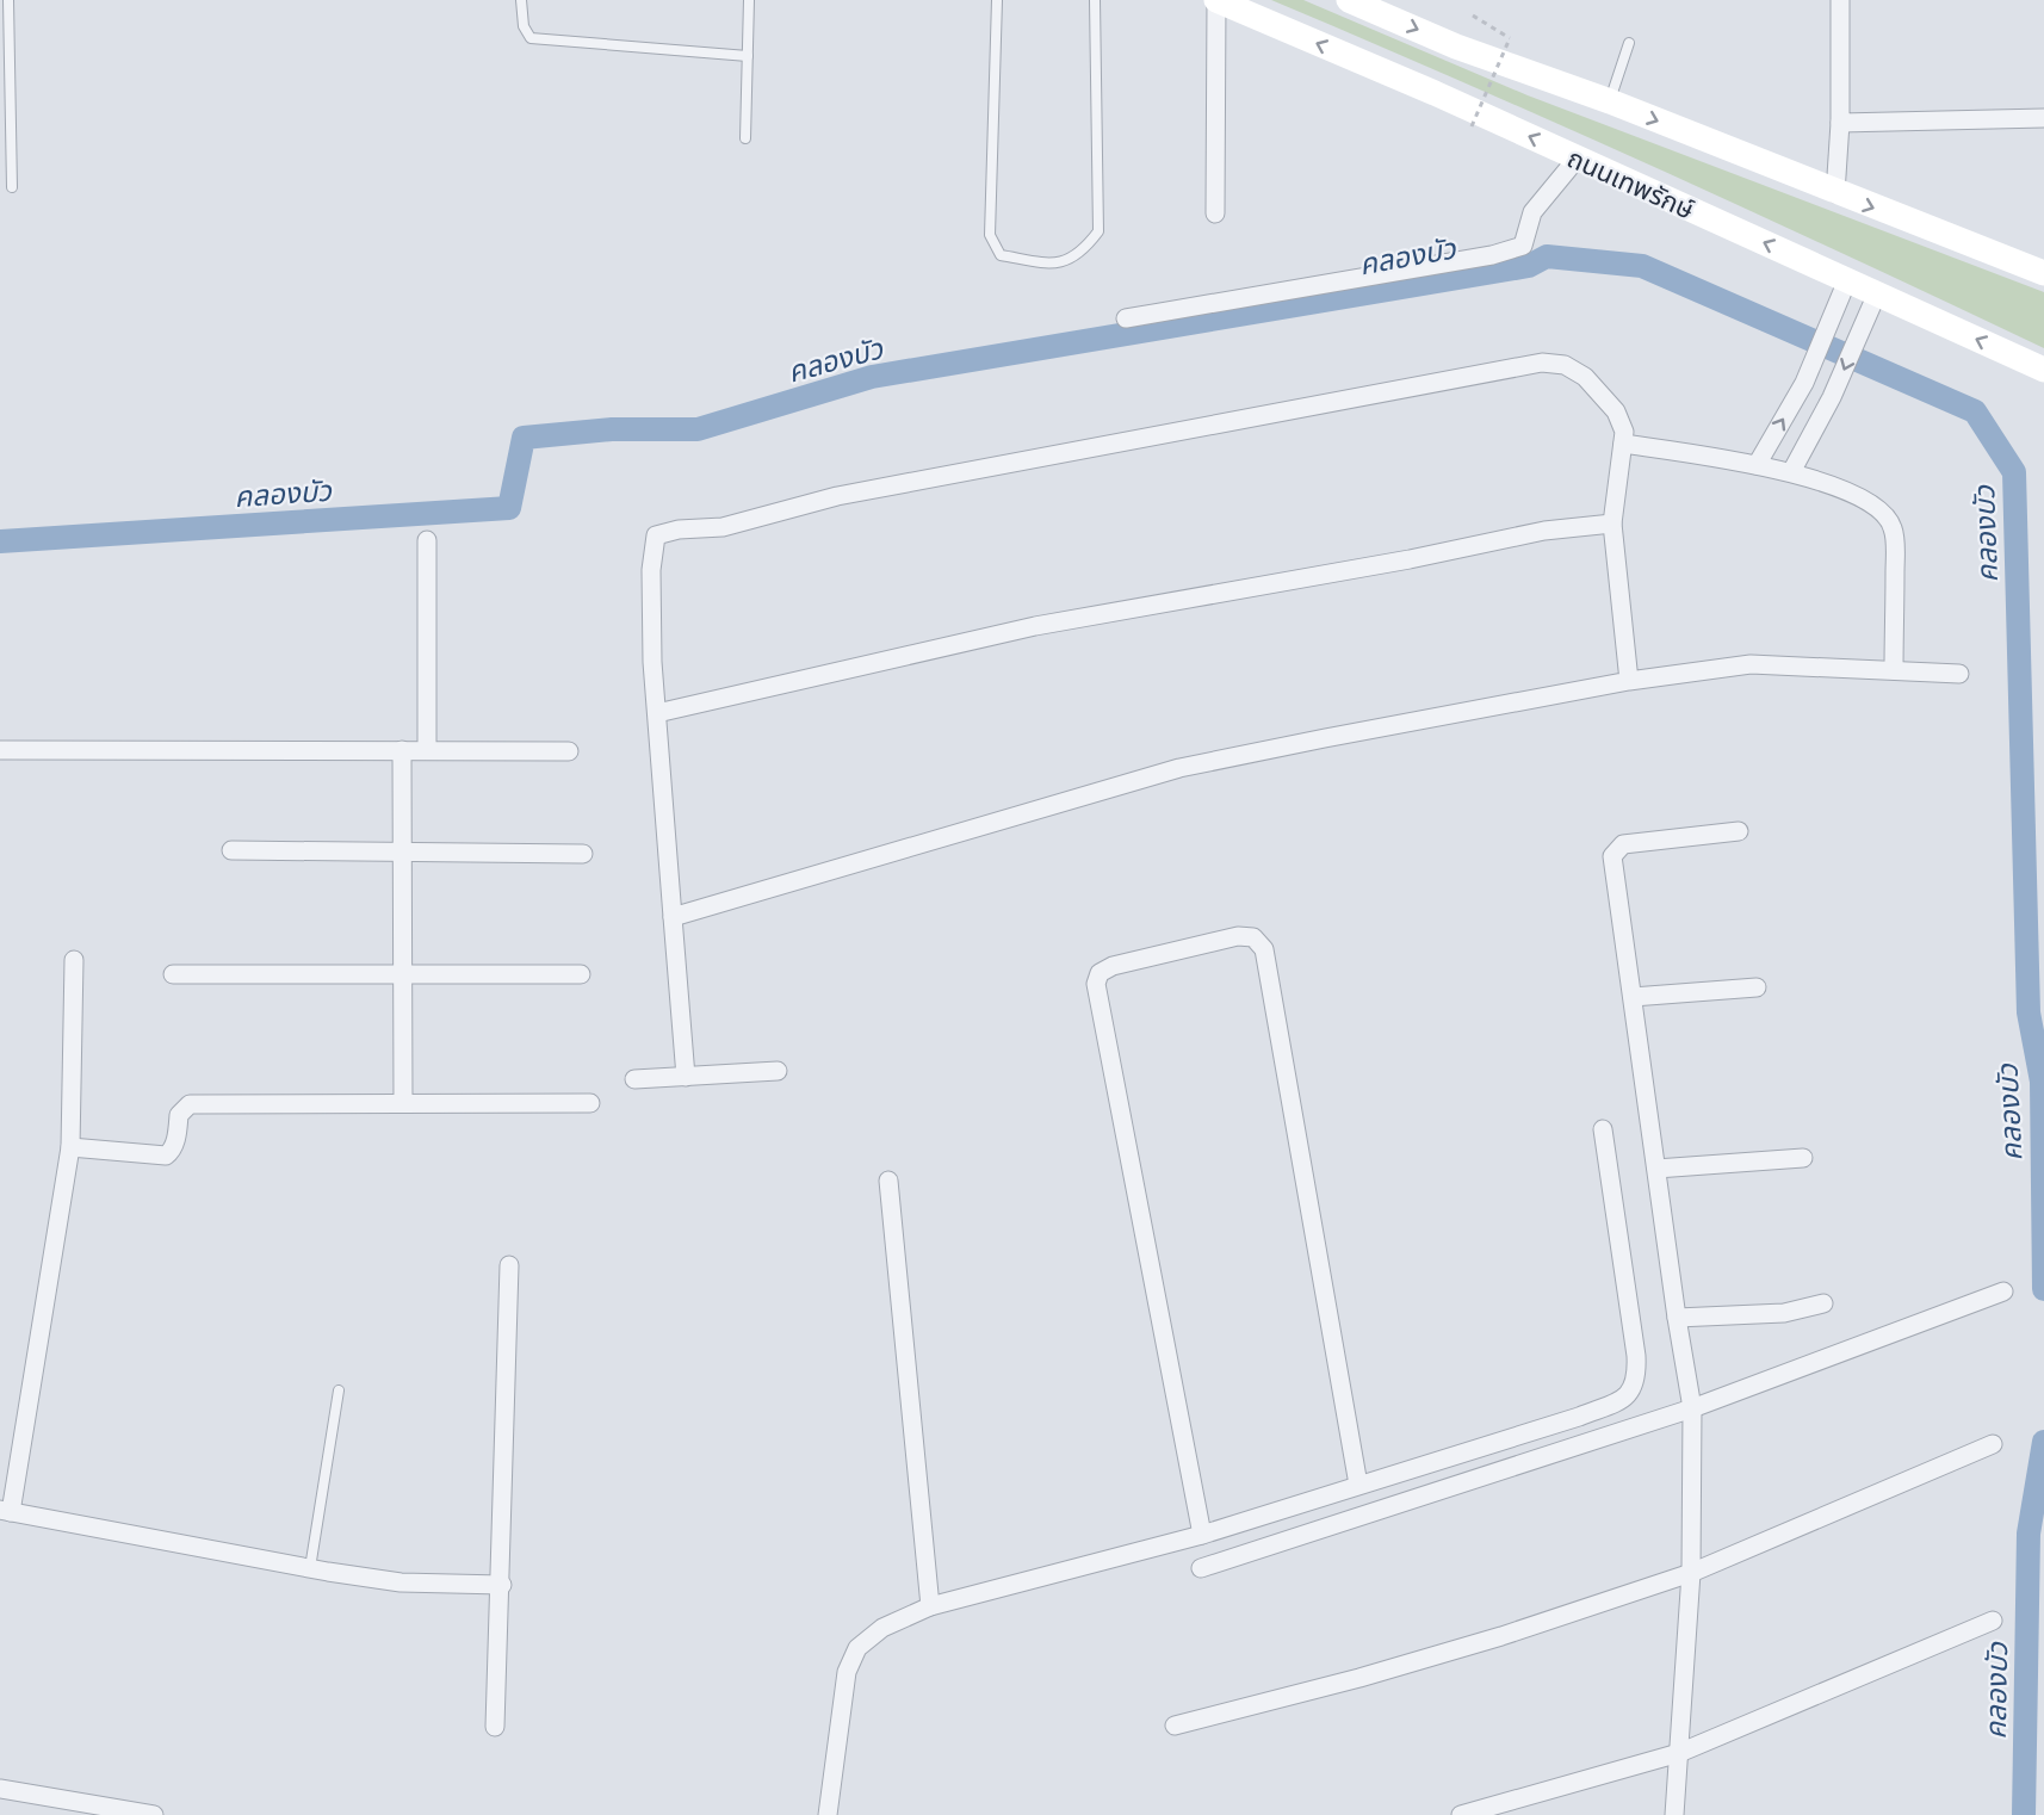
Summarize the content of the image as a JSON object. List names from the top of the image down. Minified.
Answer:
{"streets":{"main road":["ถนนเทพรักษ์"]},"water":["คลองบัว"]}
